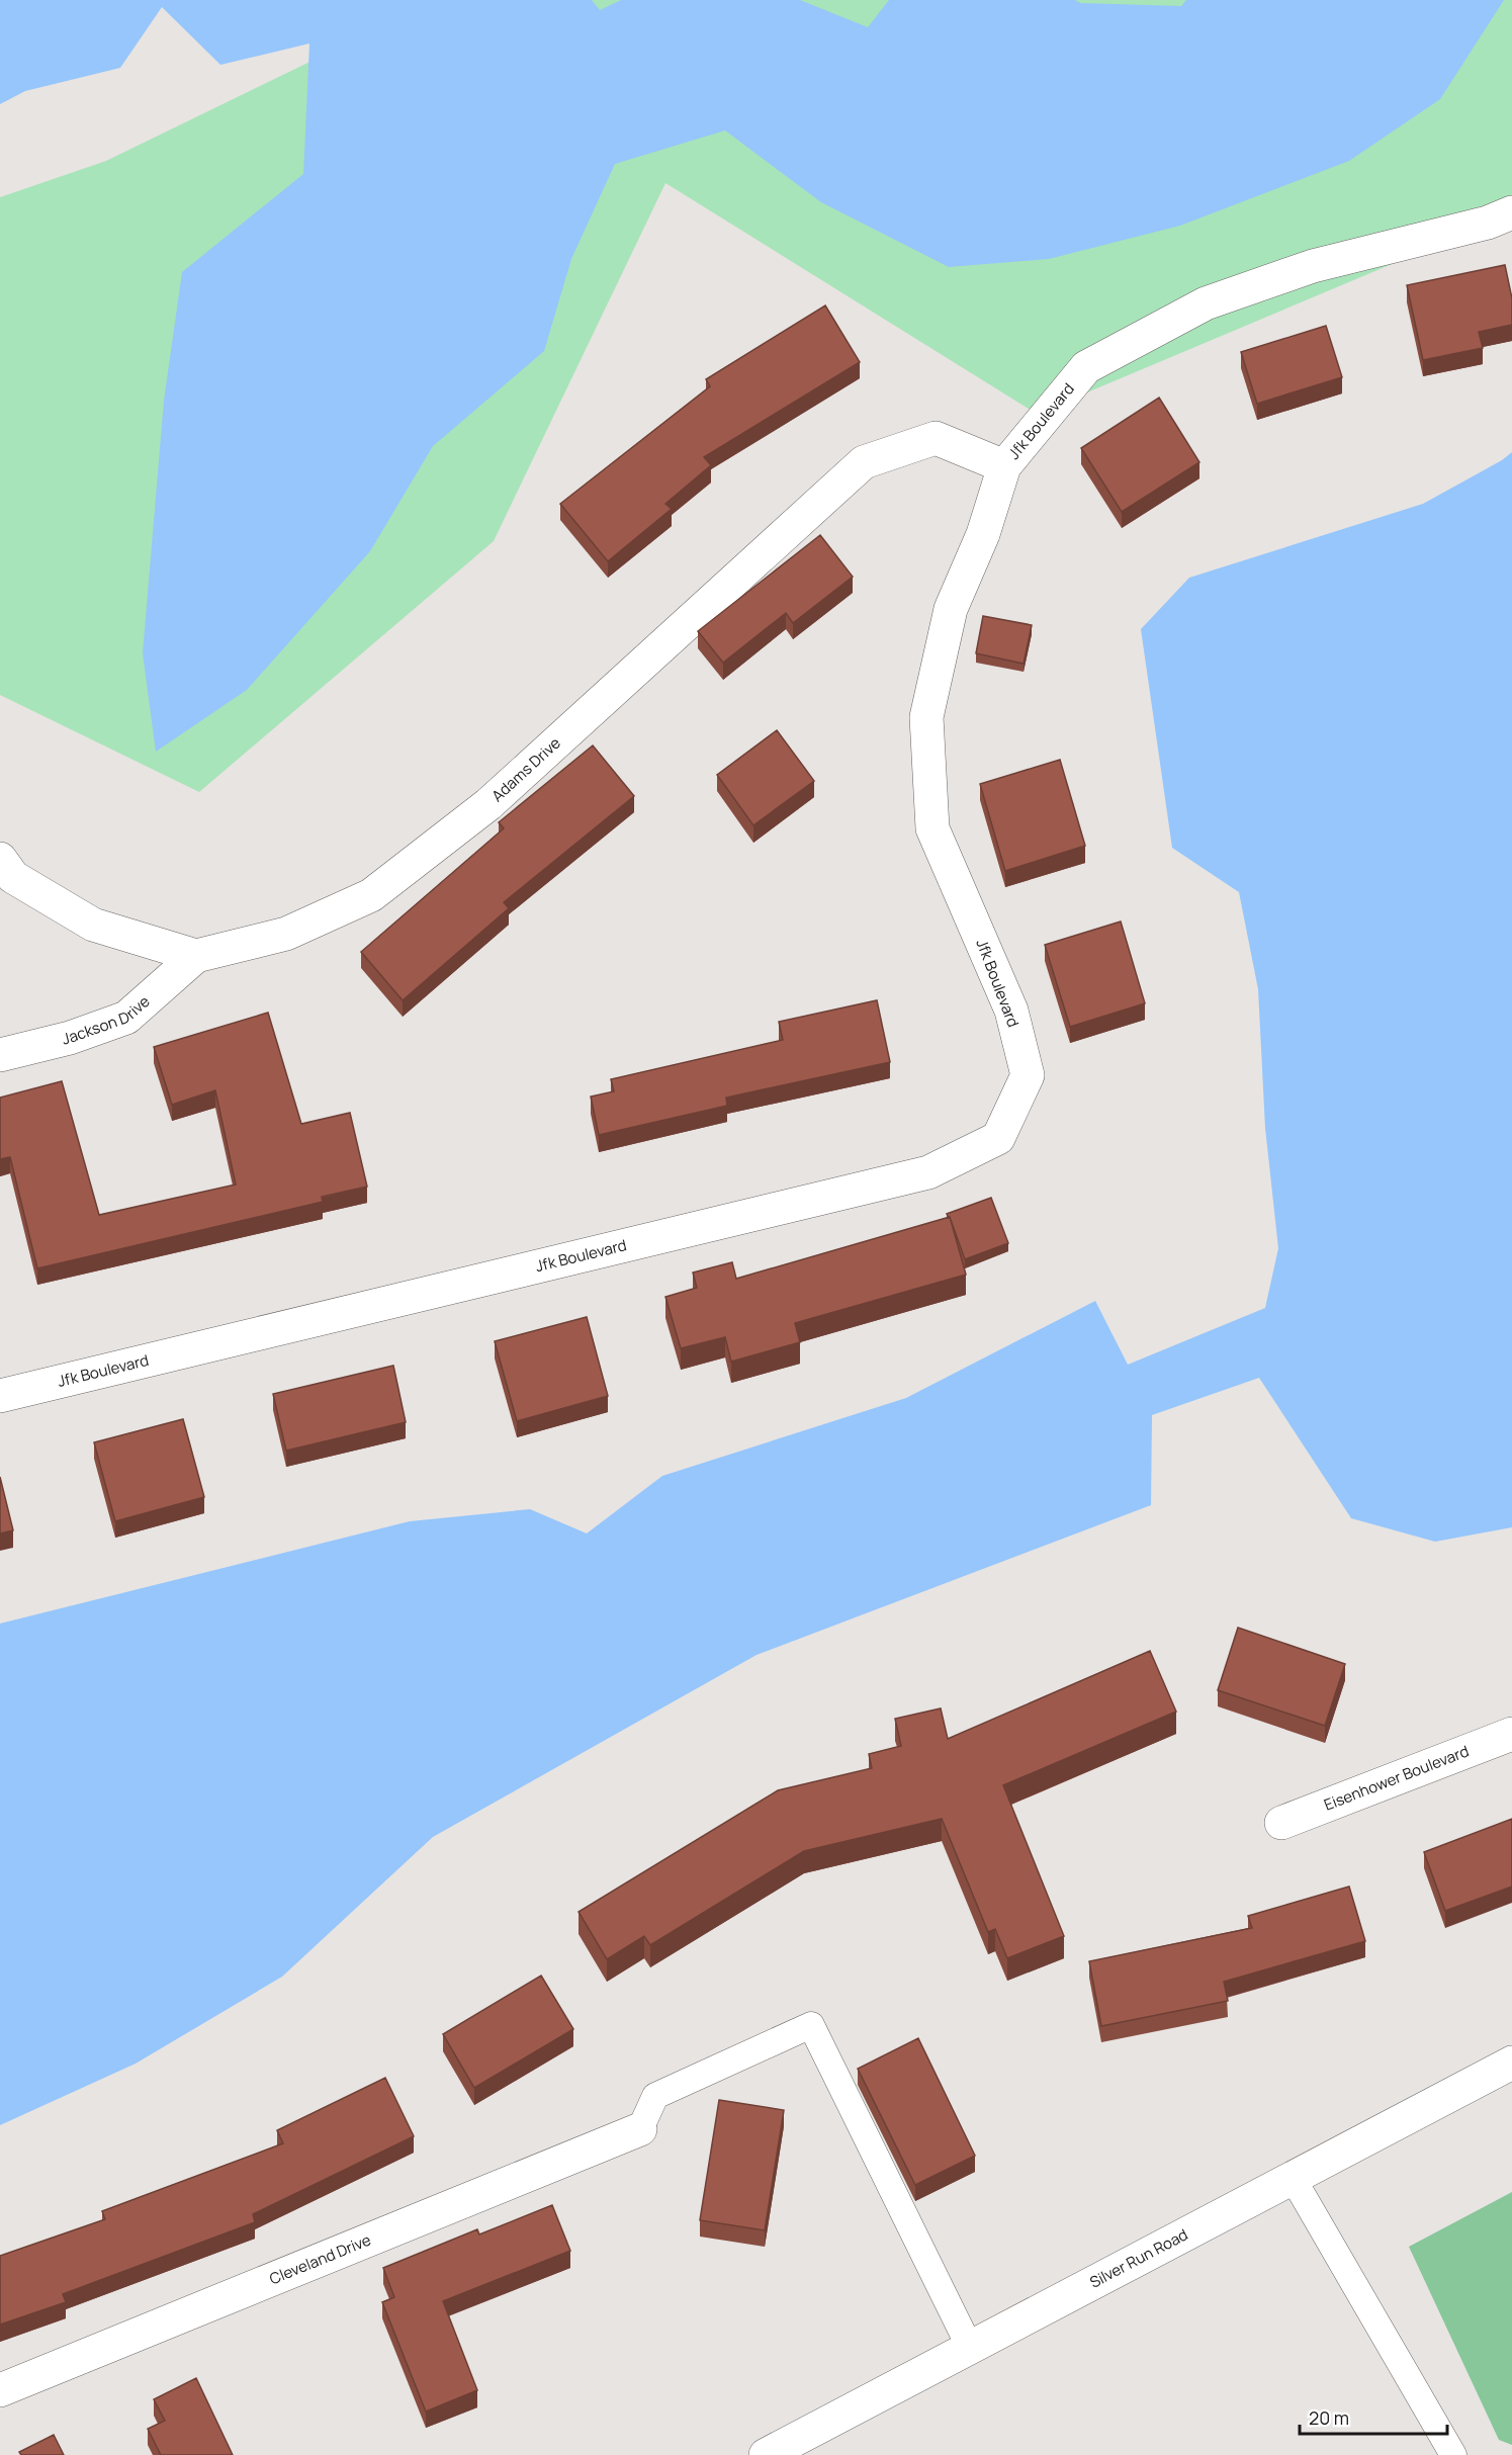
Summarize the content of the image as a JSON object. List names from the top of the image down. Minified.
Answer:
{"streets":{"street":["Jfk Boulevard","Adams Drive","Jackson Drive","Eisenhower Boulevard","Silver Run Road","Cleveland Drive"]},"crossings":[["Jfk Boulevard","Adams Drive"],["Adams Drive","Jackson Drive"]],"scale_bar":"20 m"}
